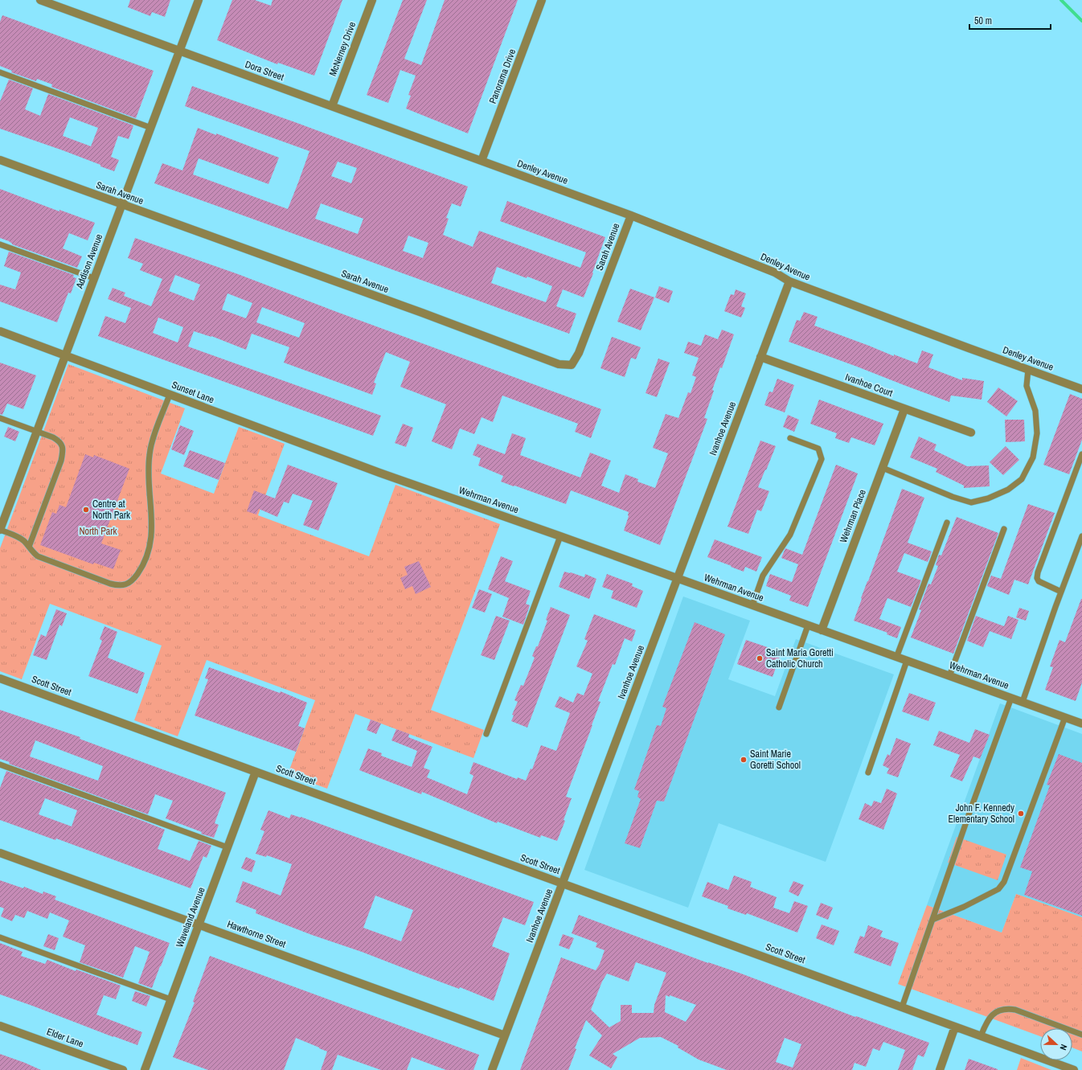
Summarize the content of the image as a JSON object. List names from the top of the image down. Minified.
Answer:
{"streets":{"street":["McNerney Drive","Dora Street","Panorama Drive","Denley Avenue","Sarah Avenue","Addison Avenue","Ivanhoe Court","Sunset Lane","Ivanhoe Avenue","Wehrman Avenue","Wehrman Place","Scott Street","Waveland Avenue","Hawthorne Street","Elder Lane"]},"crossings":[["McNerney Drive","Dora Street"],["Dora Street","Panorama Drive"],["Dora Street","Denley Avenue"],["Dora Street","Addison Avenue"],["Panorama Drive","Denley Avenue"],["Denley Avenue","Sarah Avenue"],["Denley Avenue","Ivanhoe Avenue"],["Sarah Avenue","Addison Avenue"],["Addison Avenue","Sunset Lane"],["Ivanhoe Court","Ivanhoe Avenue"],["Ivanhoe Court","Wehrman Place"],["Sunset Lane","Wehrman Avenue"],["Ivanhoe Avenue","Wehrman Avenue"],["Ivanhoe Avenue","Scott Street"],["Ivanhoe Avenue","Hawthorne Street"],["Wehrman Avenue","Wehrman Place"],["Scott Street","Waveland Avenue"],["Waveland Avenue","Hawthorne Street"]],"parks":["North Park"],"places":["Centre at North Park","Saint Maria Goretti Catholic Church","Saint Marie Goretti School","John F. Kennedy Elementary School"],"scale_bar":"50 m","north":"right"}
